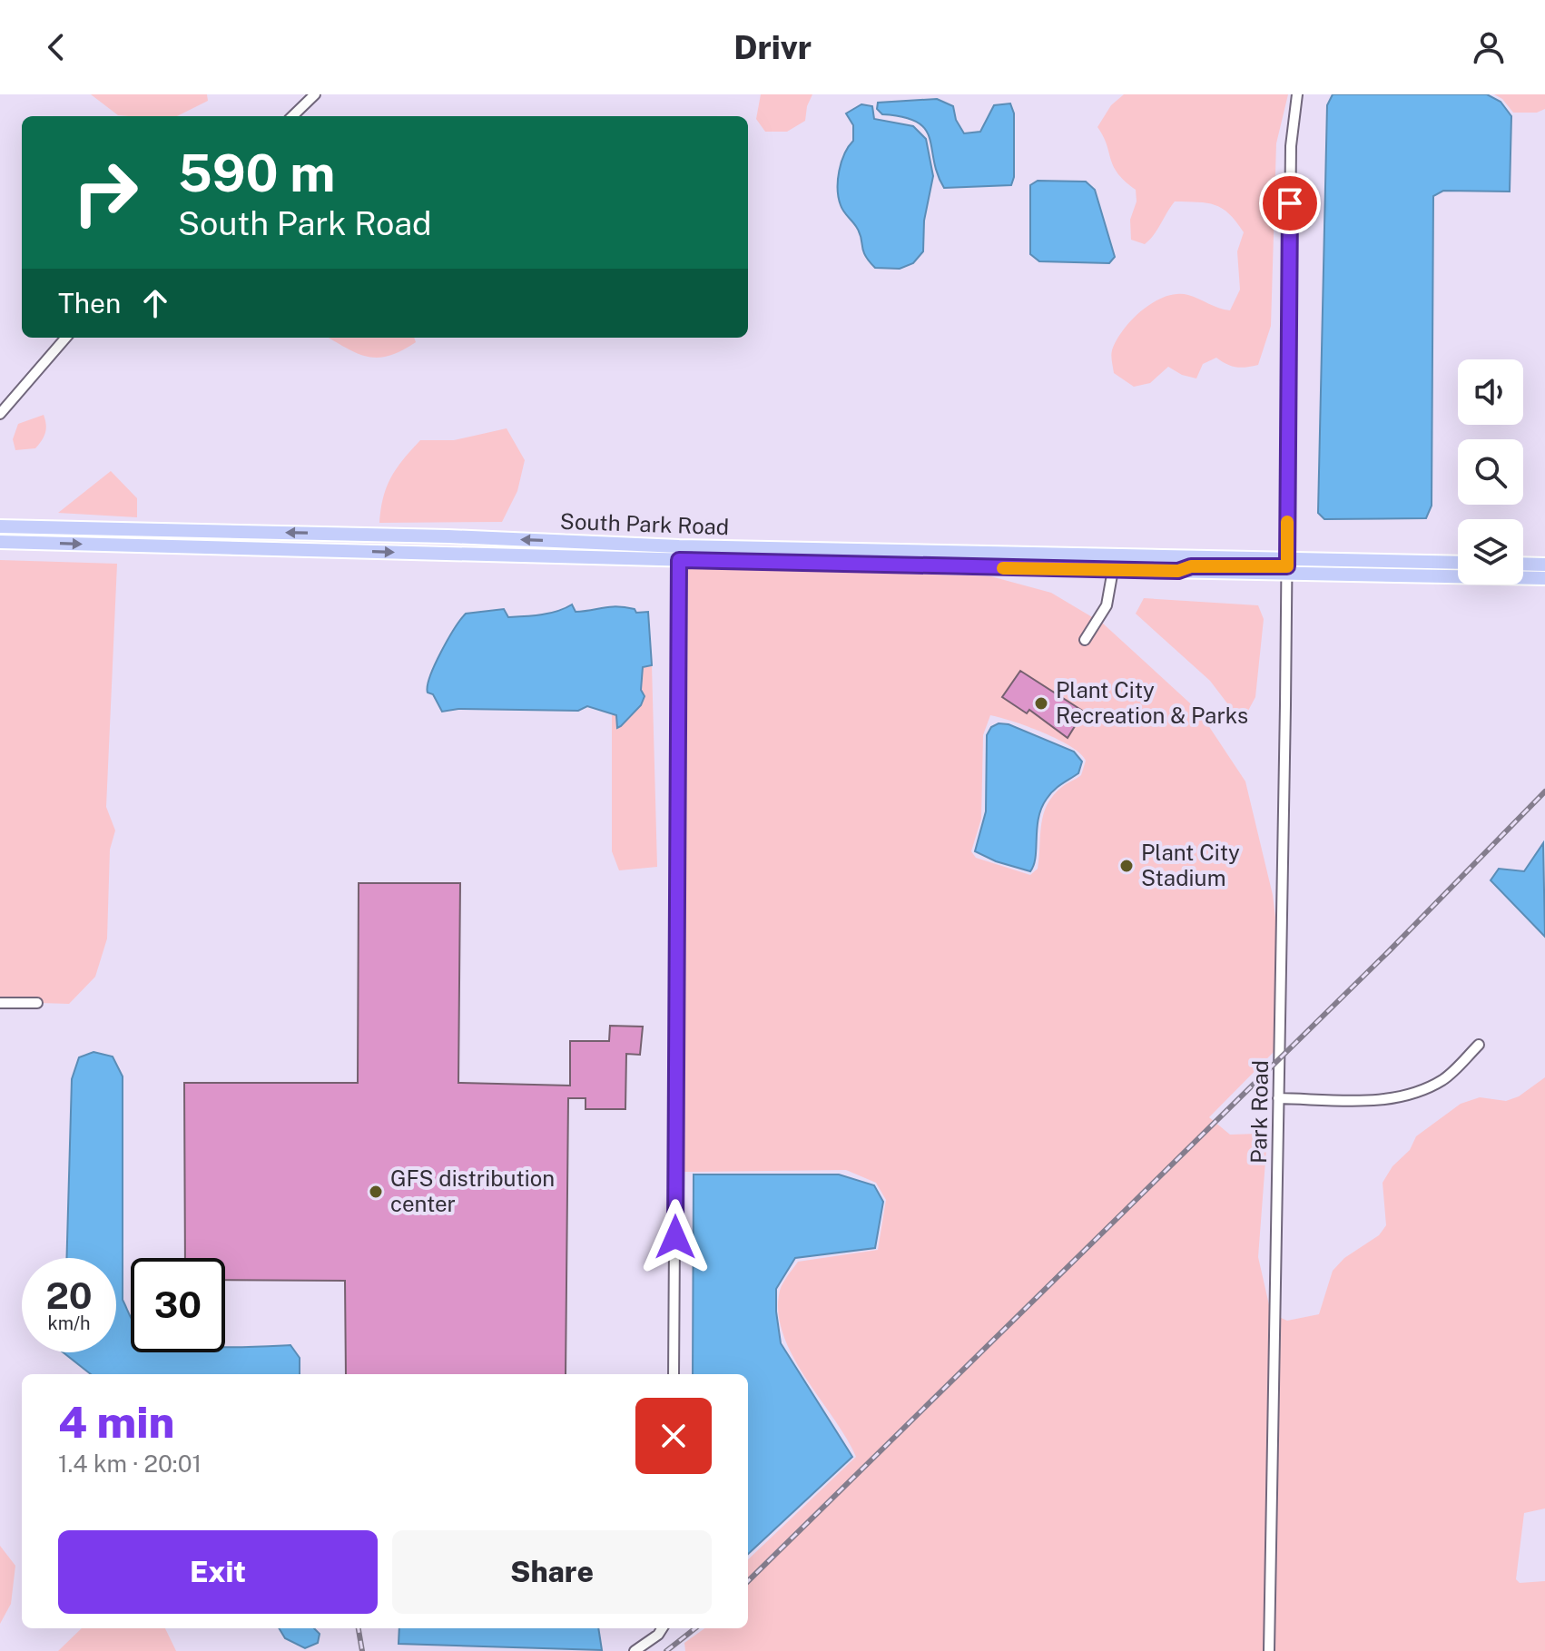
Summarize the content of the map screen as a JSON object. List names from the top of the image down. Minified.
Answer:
{"streets":{"main road":["South Park Road"],"street":["Park Road"]},"crossings":[["South Park Road","Park Road"]],"places":["Plant City Recreation & Parks","Plant City Stadium","GFS distribution center"],"page":{"header":"Drivr","turn":["590 m","South Park Road"],"then":"Then","speed":"20 km/h","limit":"30","heading":["4 min","1.4 km · 20:01"],"buttons":["Exit","Share"]}}
